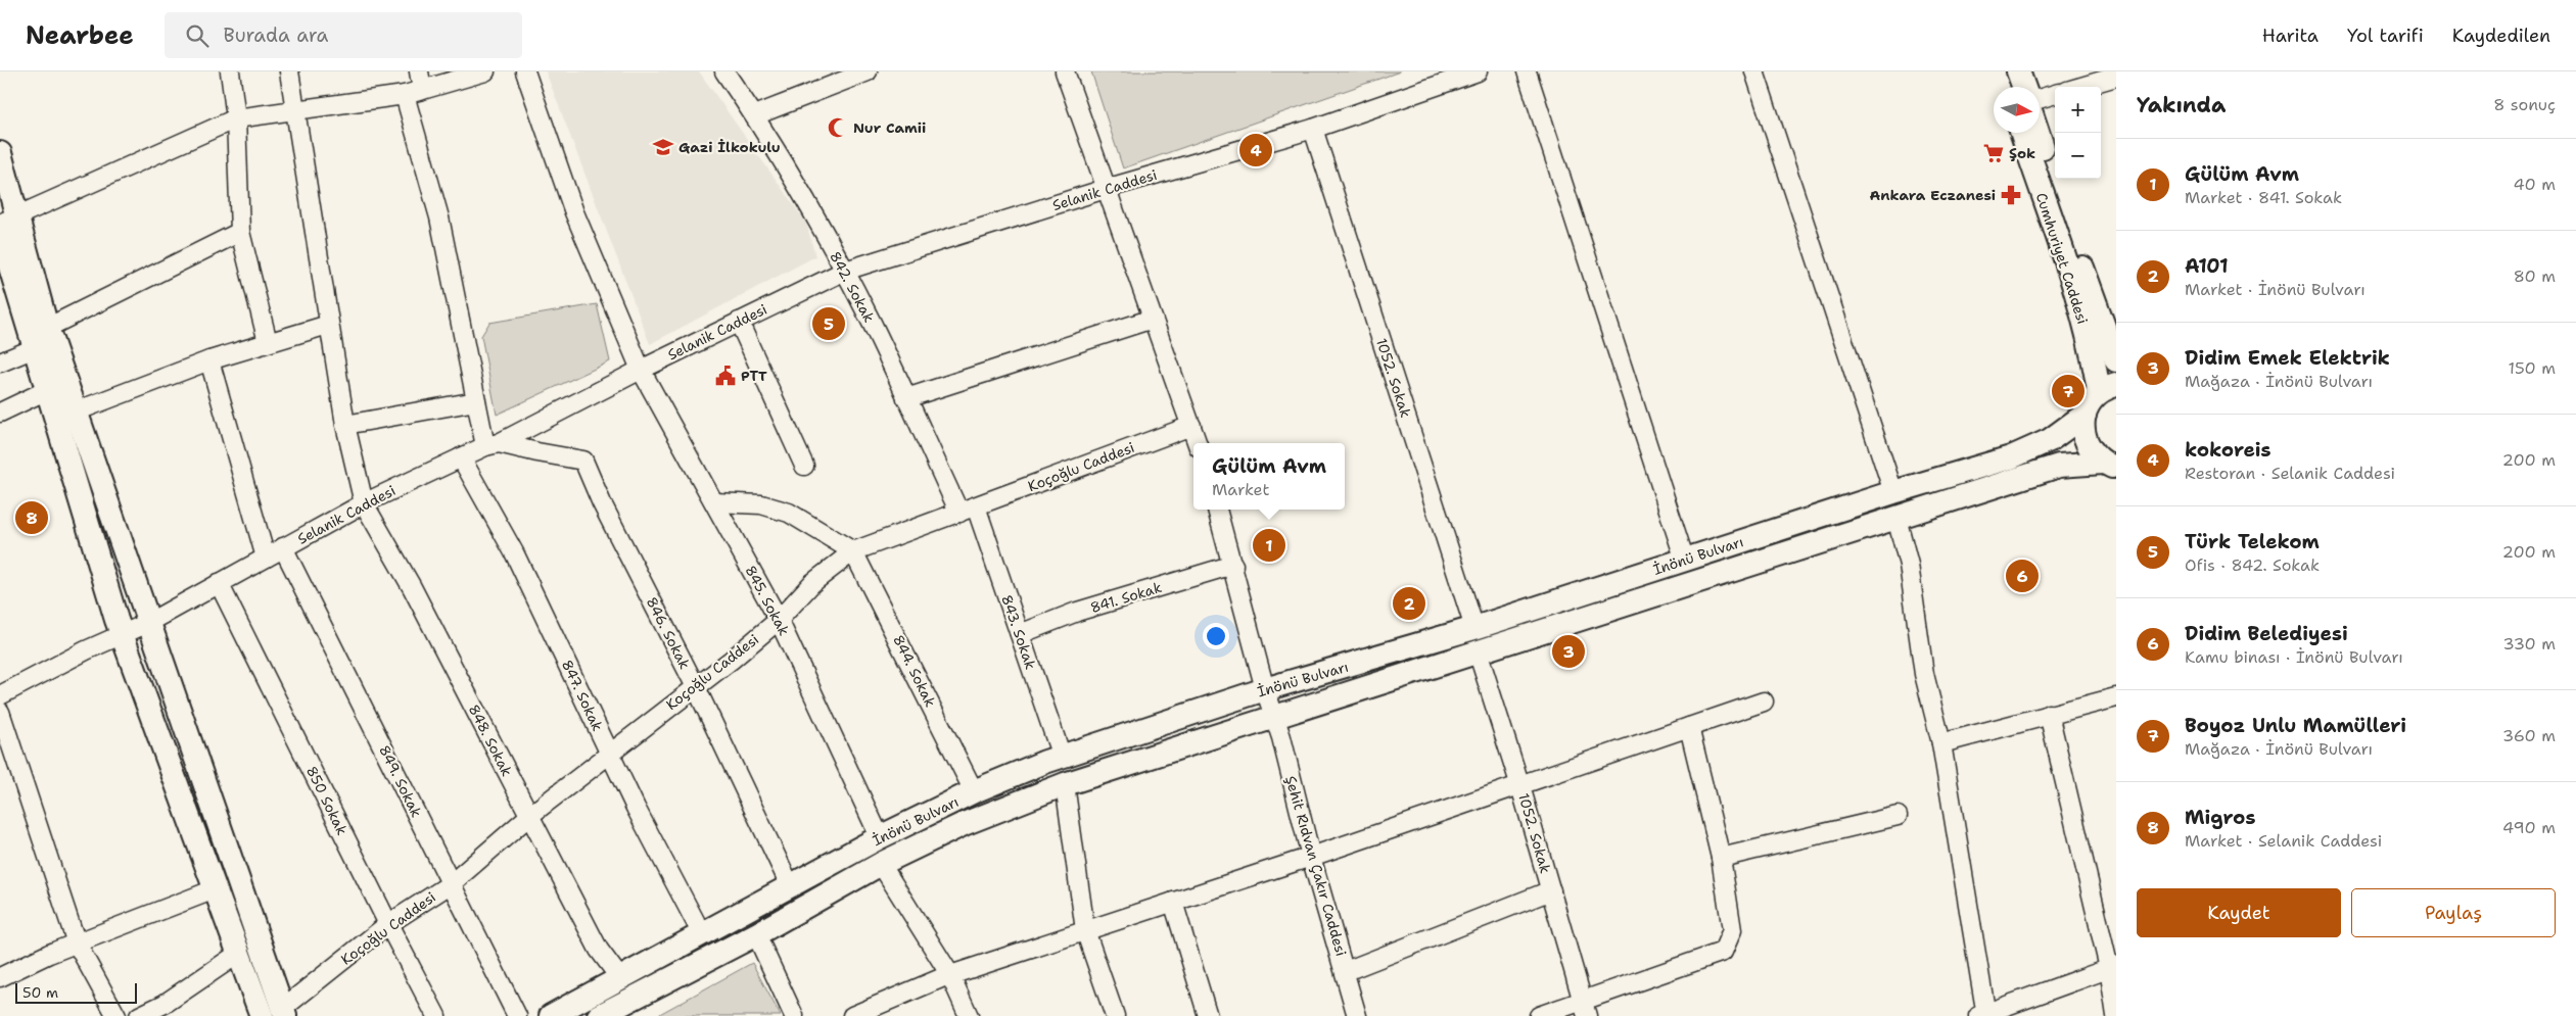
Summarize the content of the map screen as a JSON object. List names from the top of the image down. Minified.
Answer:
{"streets":{"main road":["Cumhuriyet Caddesi","İnönü Bulvarı"],"street":["Selanik Caddesi","842. Sokak","1052. Sokak","Koçoğlu Caddesi","841. Sokak","845. Sokak","843. Sokak","846. Sokak","844. Sokak","847. Sokak","848. Sokak","849. Sokak","850 Sokak","Şehit Rıdvan Çakır Caddesi"]},"crossings":[["Selanik Caddesi","842. Sokak"],["Selanik Caddesi","1052. Sokak"],["Selanik Caddesi","845. Sokak"],["Selanik Caddesi","846. Sokak"],["Selanik Caddesi","847. Sokak"],["Selanik Caddesi","848. Sokak"],["Selanik Caddesi","849. Sokak"],["Selanik Caddesi","850 Sokak"],["842. Sokak","Koçoğlu Caddesi"],["842. Sokak","843. Sokak"],["1052. Sokak","İnönü Bulvarı"],["Koçoğlu Caddesi","845. Sokak"],["Koçoğlu Caddesi","843. Sokak"],["Koçoğlu Caddesi","846. Sokak"],["Koçoğlu Caddesi","844. Sokak"],["Koçoğlu Caddesi","847. Sokak"],["Koçoğlu Caddesi","848. Sokak"],["Koçoğlu Caddesi","849. Sokak"],["Koçoğlu Caddesi","850 Sokak"],["İnönü Bulvarı","845. Sokak"],["İnönü Bulvarı","843. Sokak"],["İnönü Bulvarı","846. Sokak"],["İnönü Bulvarı","844. Sokak"],["İnönü Bulvarı","847. Sokak"],["İnönü Bulvarı","848. Sokak"],["İnönü Bulvarı","Şehit Rıdvan Çakır Caddesi"],["841. Sokak","843. Sokak"],["841. Sokak","Şehit Rıdvan Çakır Caddesi"]],"places":{"mosque":["Nur Camii"],"school or university":["Gazi İlkokulu"],"supermarket":["Şok"],"pharmacy":["Ankara Eczanesi"],"public building":["PTT"]},"scale_bar":"50 m","north":"right","page":{"header":"Nearbee","search":"Burada ara","nav":["Harita","Yol tarifi","Kaydedilen"],"heading":["Yakında","8 sonuç"],"map_buttons":["+","−"],"pins":["4","5","7","8","1","6","2","3"],"list":[{"mark":"1","name":"Gülüm Avm","note":"Market · 841. Sokak","value":"40 m"},{"mark":"2","name":"A101","note":"Market · İnönü Bulvarı","value":"80 m"},{"mark":"3","name":"Didim Emek Elektrik","note":"Mağaza · İnönü Bulvarı","value":"150 m"},{"mark":"4","name":"kokoreis","note":"Restoran · Selanik Caddesi","value":"200 m"},{"mark":"5","name":"Türk Telekom","note":"Ofis · 842. Sokak","value":"200 m"},{"mark":"6","name":"Didim Belediyesi","note":"Kamu binası · İnönü Bulvarı","value":"330 m"},{"mark":"7","name":"Boyoz Unlu Mamülleri","note":"Mağaza · İnönü Bulvarı","value":"360 m"},{"mark":"8","name":"Migros","note":"Market · Selanik Caddesi","value":"490 m"}],"popup":["Gülüm Avm","Market"],"buttons":["Kaydet","Paylaş"],"scale":"50 m"}}
